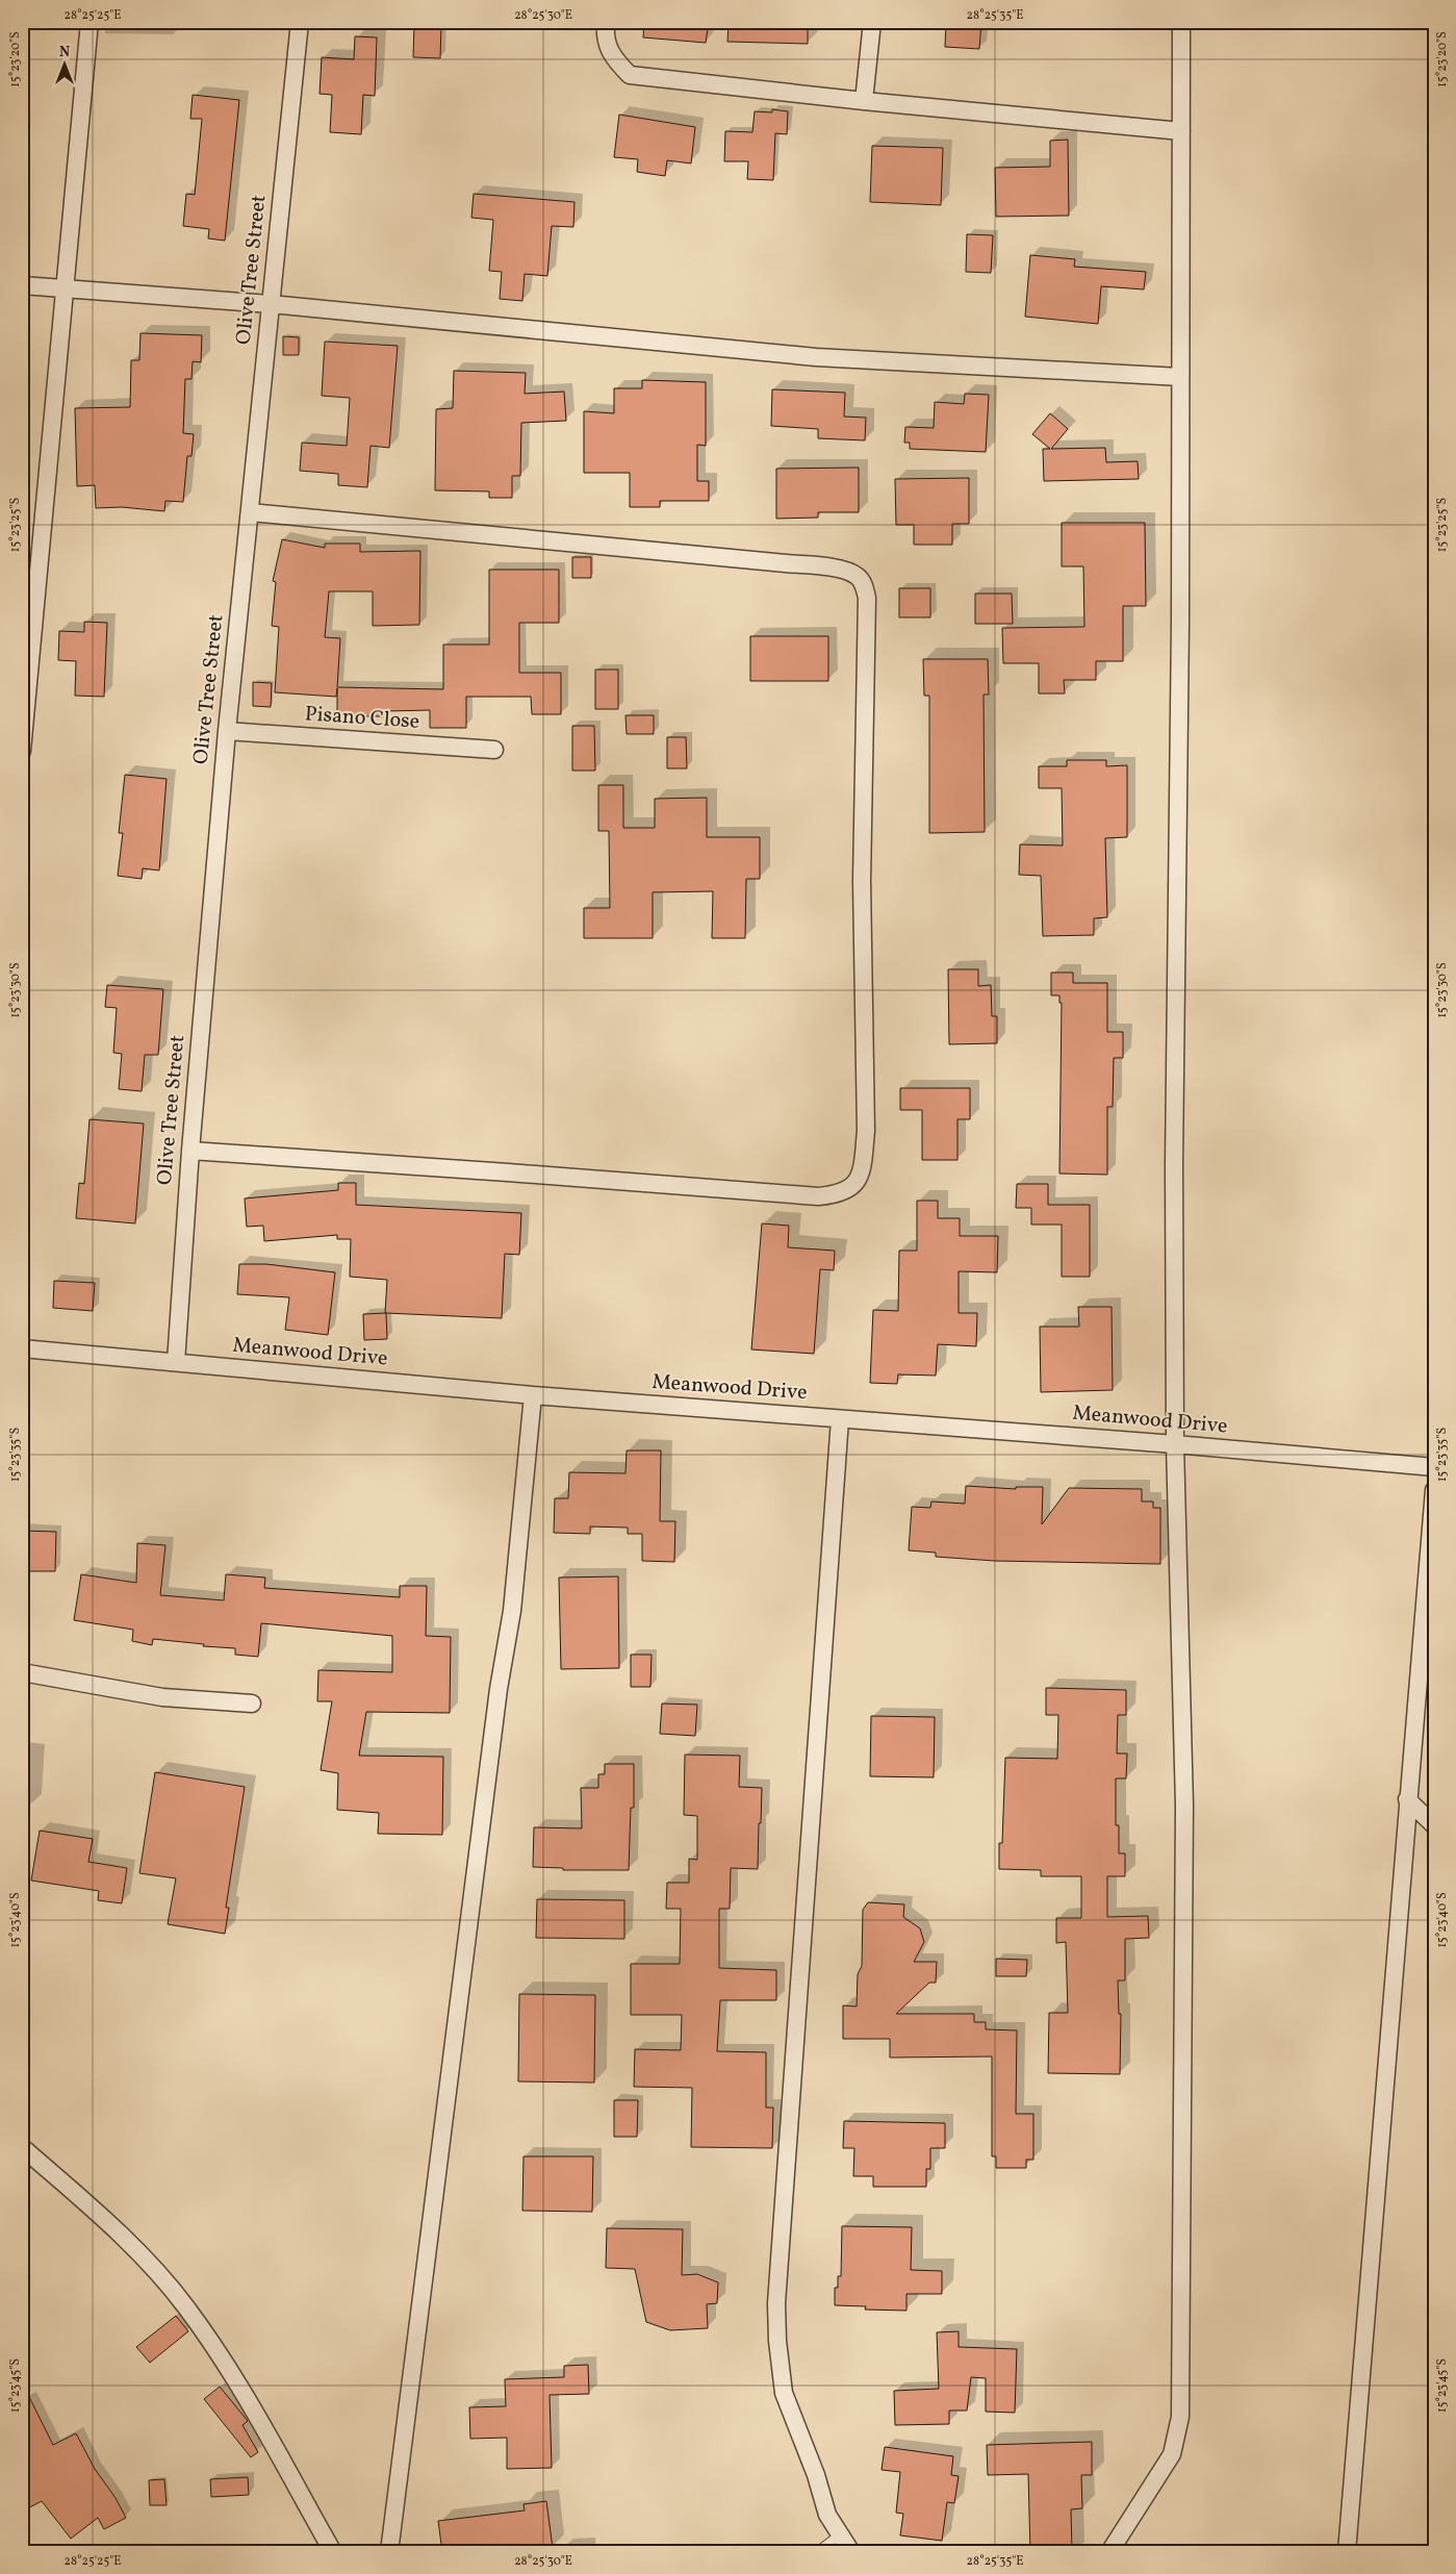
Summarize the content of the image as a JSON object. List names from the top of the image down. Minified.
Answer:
{"streets":{"street":["Olive Tree Street","Pisano Close","Meanwood Drive"]},"crossings":[["Olive Tree Street","Pisano Close"],["Olive Tree Street","Meanwood Drive"]],"north":"top","coordinates":["28°25'25\"E","28°25'30\"E","28°25'35\"E","15°23'20\"S","15°23'25\"S","15°23'30\"S","15°23'35\"S","15°23'40\"S","15°23'45\"S"]}
